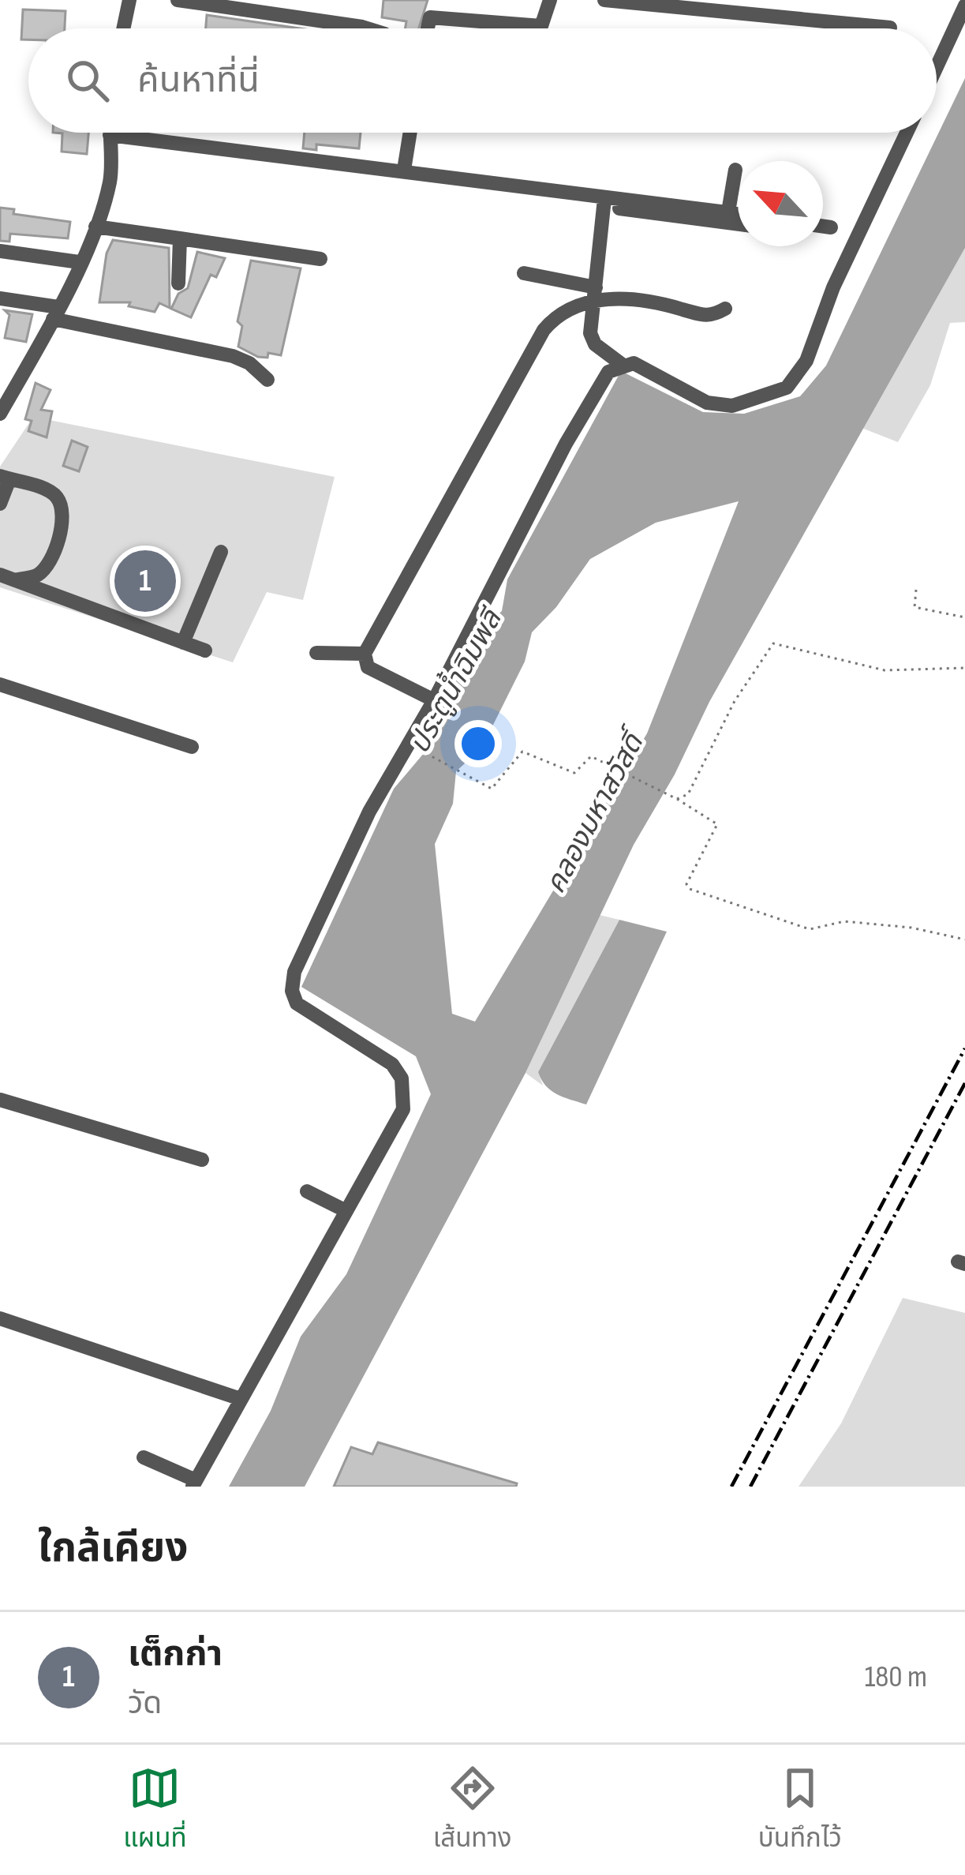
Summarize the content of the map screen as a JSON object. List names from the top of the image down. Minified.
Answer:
{"water":["ประตูน้ำฉิมพลี","คลองมหาสวัสดิ์"],"north":"top left","page":{"search":"ค้นหาที่นี่","pins":"1","heading":"ใกล้เคียง","list":[{"mark":"1","name":"เต็กก่า","note":"วัด","value":"180 m"}],"nav":["แผนที่","เส้นทาง","บันทึกไว้"]}}
